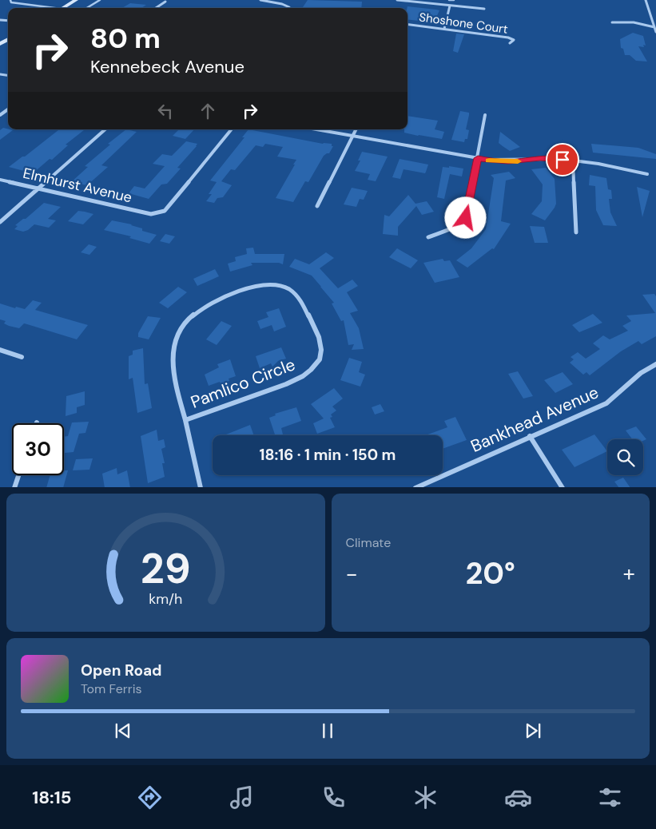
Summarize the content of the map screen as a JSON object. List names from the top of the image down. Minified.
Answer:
{"streets":{"street":["Shoshone Court","Elmhurst Avenue","Pamlico Circle","Bankhead Avenue"]},"page":{"turn":["80 m","Kennebeck Avenue"],"limit":"30","trip":"18:16 · 1 min · 150 m","tile":"Climate","heat":["−","20°","+"],"song":["Open Road","Tom Ferris"],"tabs":"18:15","gauge":["29","km/h"]}}
